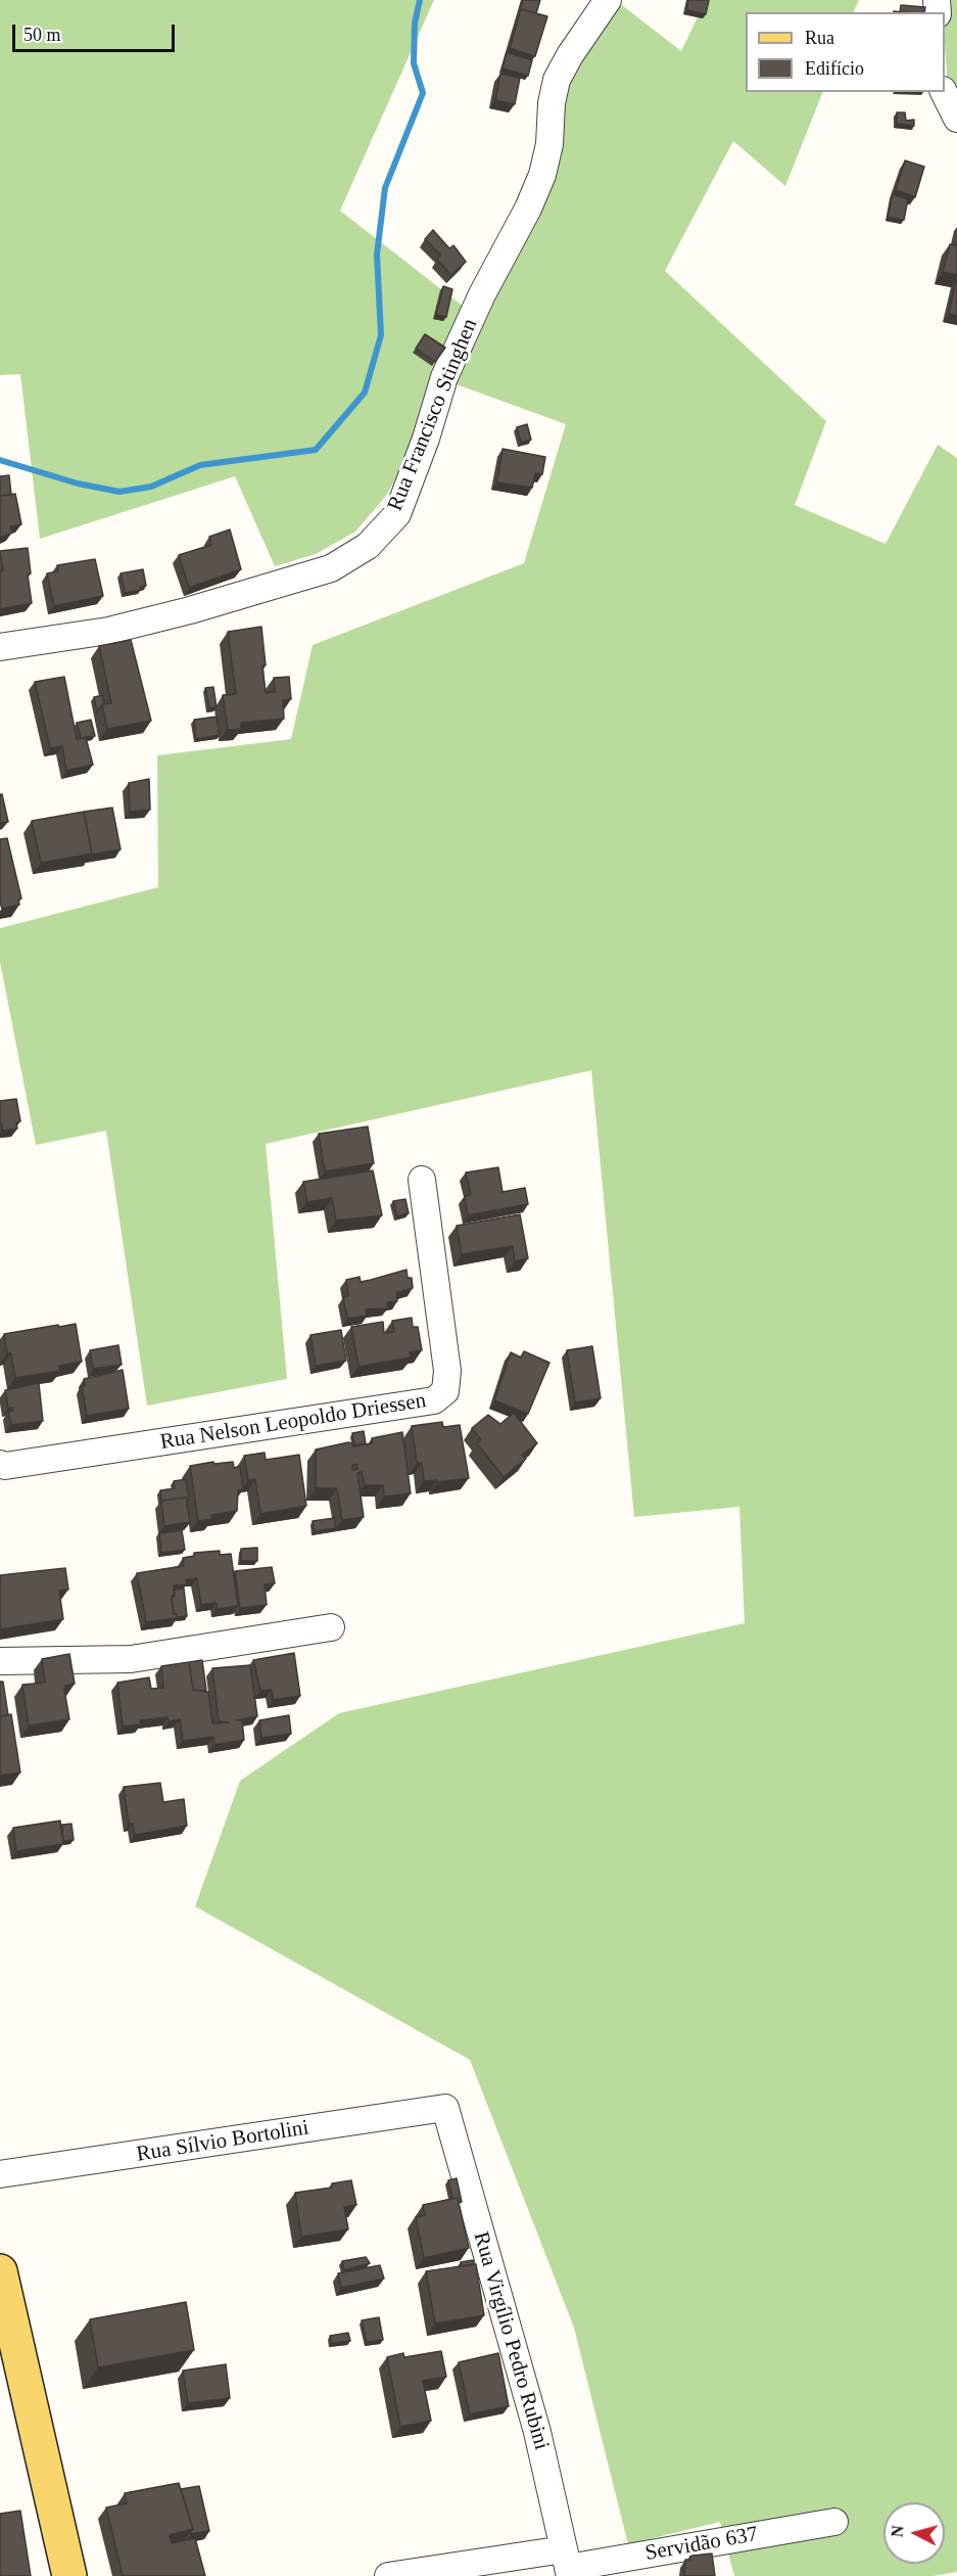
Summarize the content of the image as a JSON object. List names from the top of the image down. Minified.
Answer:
{"streets":{"street":["Rua Francisco Stinghen","Rua Nelson Leopoldo Driessen","Rua Sílvio Bortolini","Rua Virgílio Pedro Rubini","Servidão 637"]},"crossings":[["Rua Sílvio Bortolini","Rua Virgílio Pedro Rubini"],["Rua Virgílio Pedro Rubini","Servidão 637"]],"legend":["Rua","Edifício"],"scale_bar":"50 m","north":"left"}
